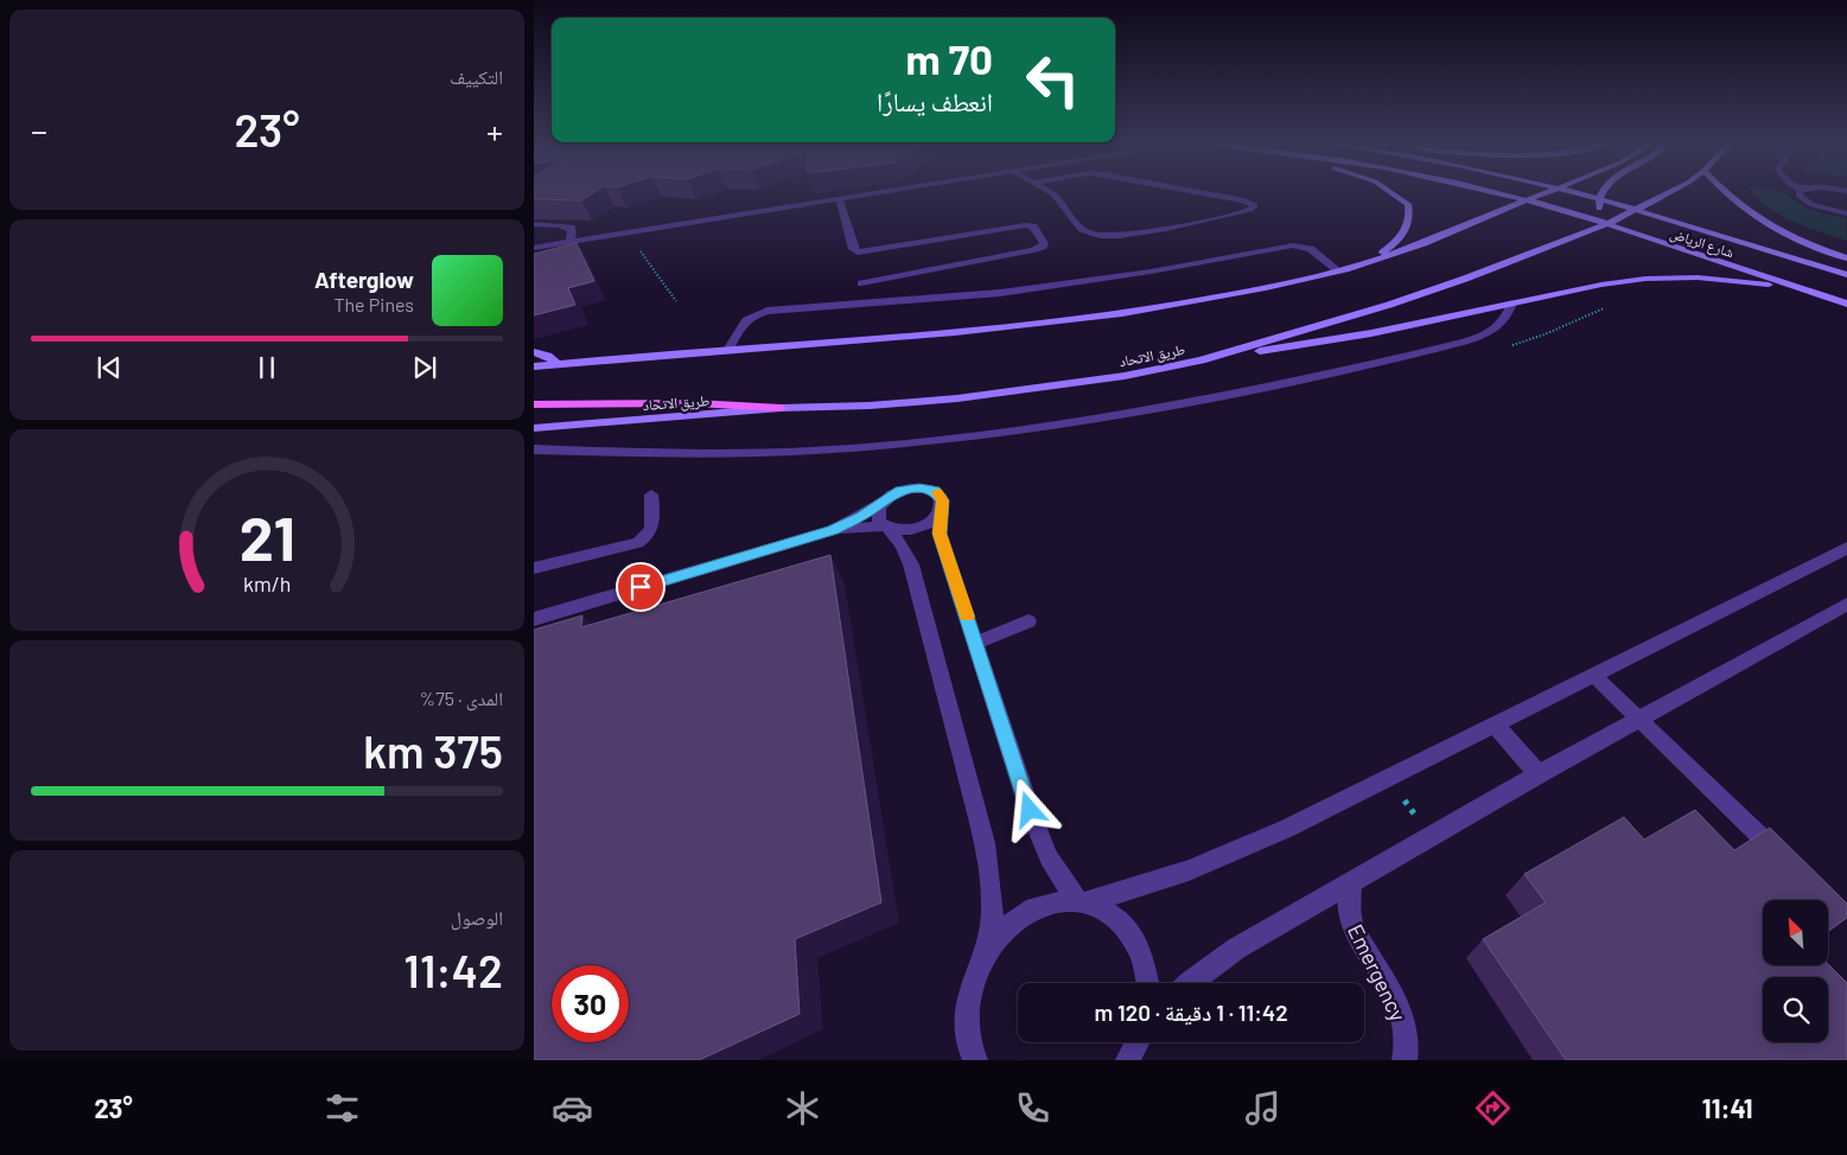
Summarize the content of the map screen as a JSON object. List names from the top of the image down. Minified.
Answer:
{"streets":{"main road":["شارع الرياض","طريق الاتحاد"],"street":["Emergency"]},"crossings":[["شارع الرياض","طريق الاتحاد"]],"north":"top left","page":{"tile":["التكييف",["المدى · 75%","375 km"],["الوصول","11:42"]],"turn":["70 m","انعطف يسارًا"],"heat":["−","23°","+"],"song":["Afterglow","The Pines"],"limit":"30","trip":"11:42 · 1 دقيقة · 120 m","tabs":["11:41","23°"],"gauge":["21","km/h"]}}
